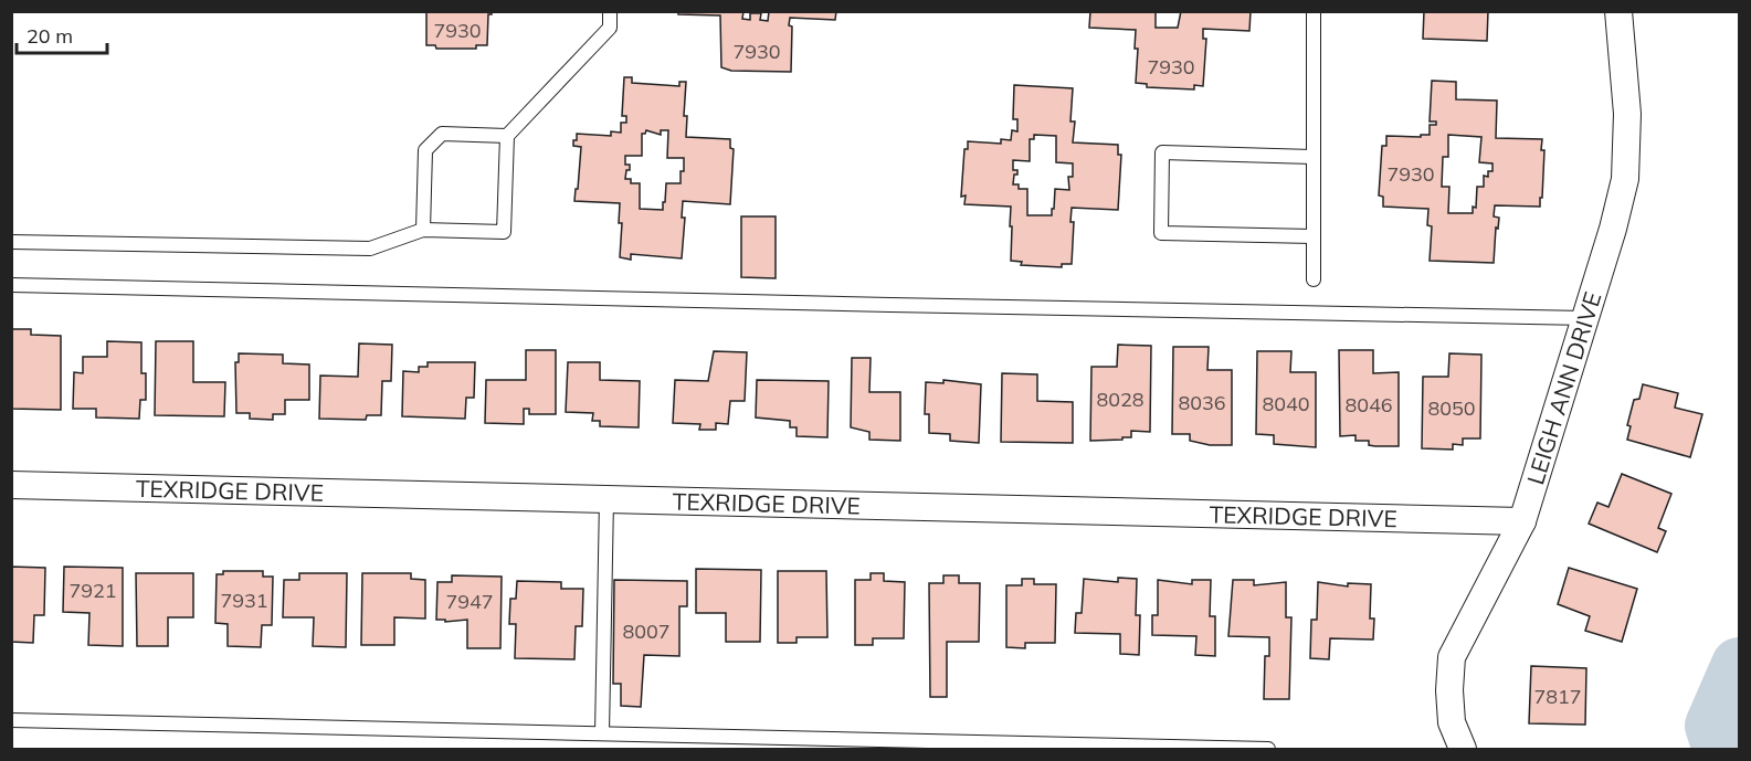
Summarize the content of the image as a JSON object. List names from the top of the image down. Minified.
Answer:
{"streets":{"street":["LEIGH ANN DRIVE","TEXRIDGE DRIVE"]},"crossings":[["LEIGH ANN DRIVE","TEXRIDGE DRIVE"]],"house_numbers":["7930","7930","7930","7930","8028","8036","8040","8046","8050","7921","7931","7947","8007","7817"],"scale_bar":"20 m"}
